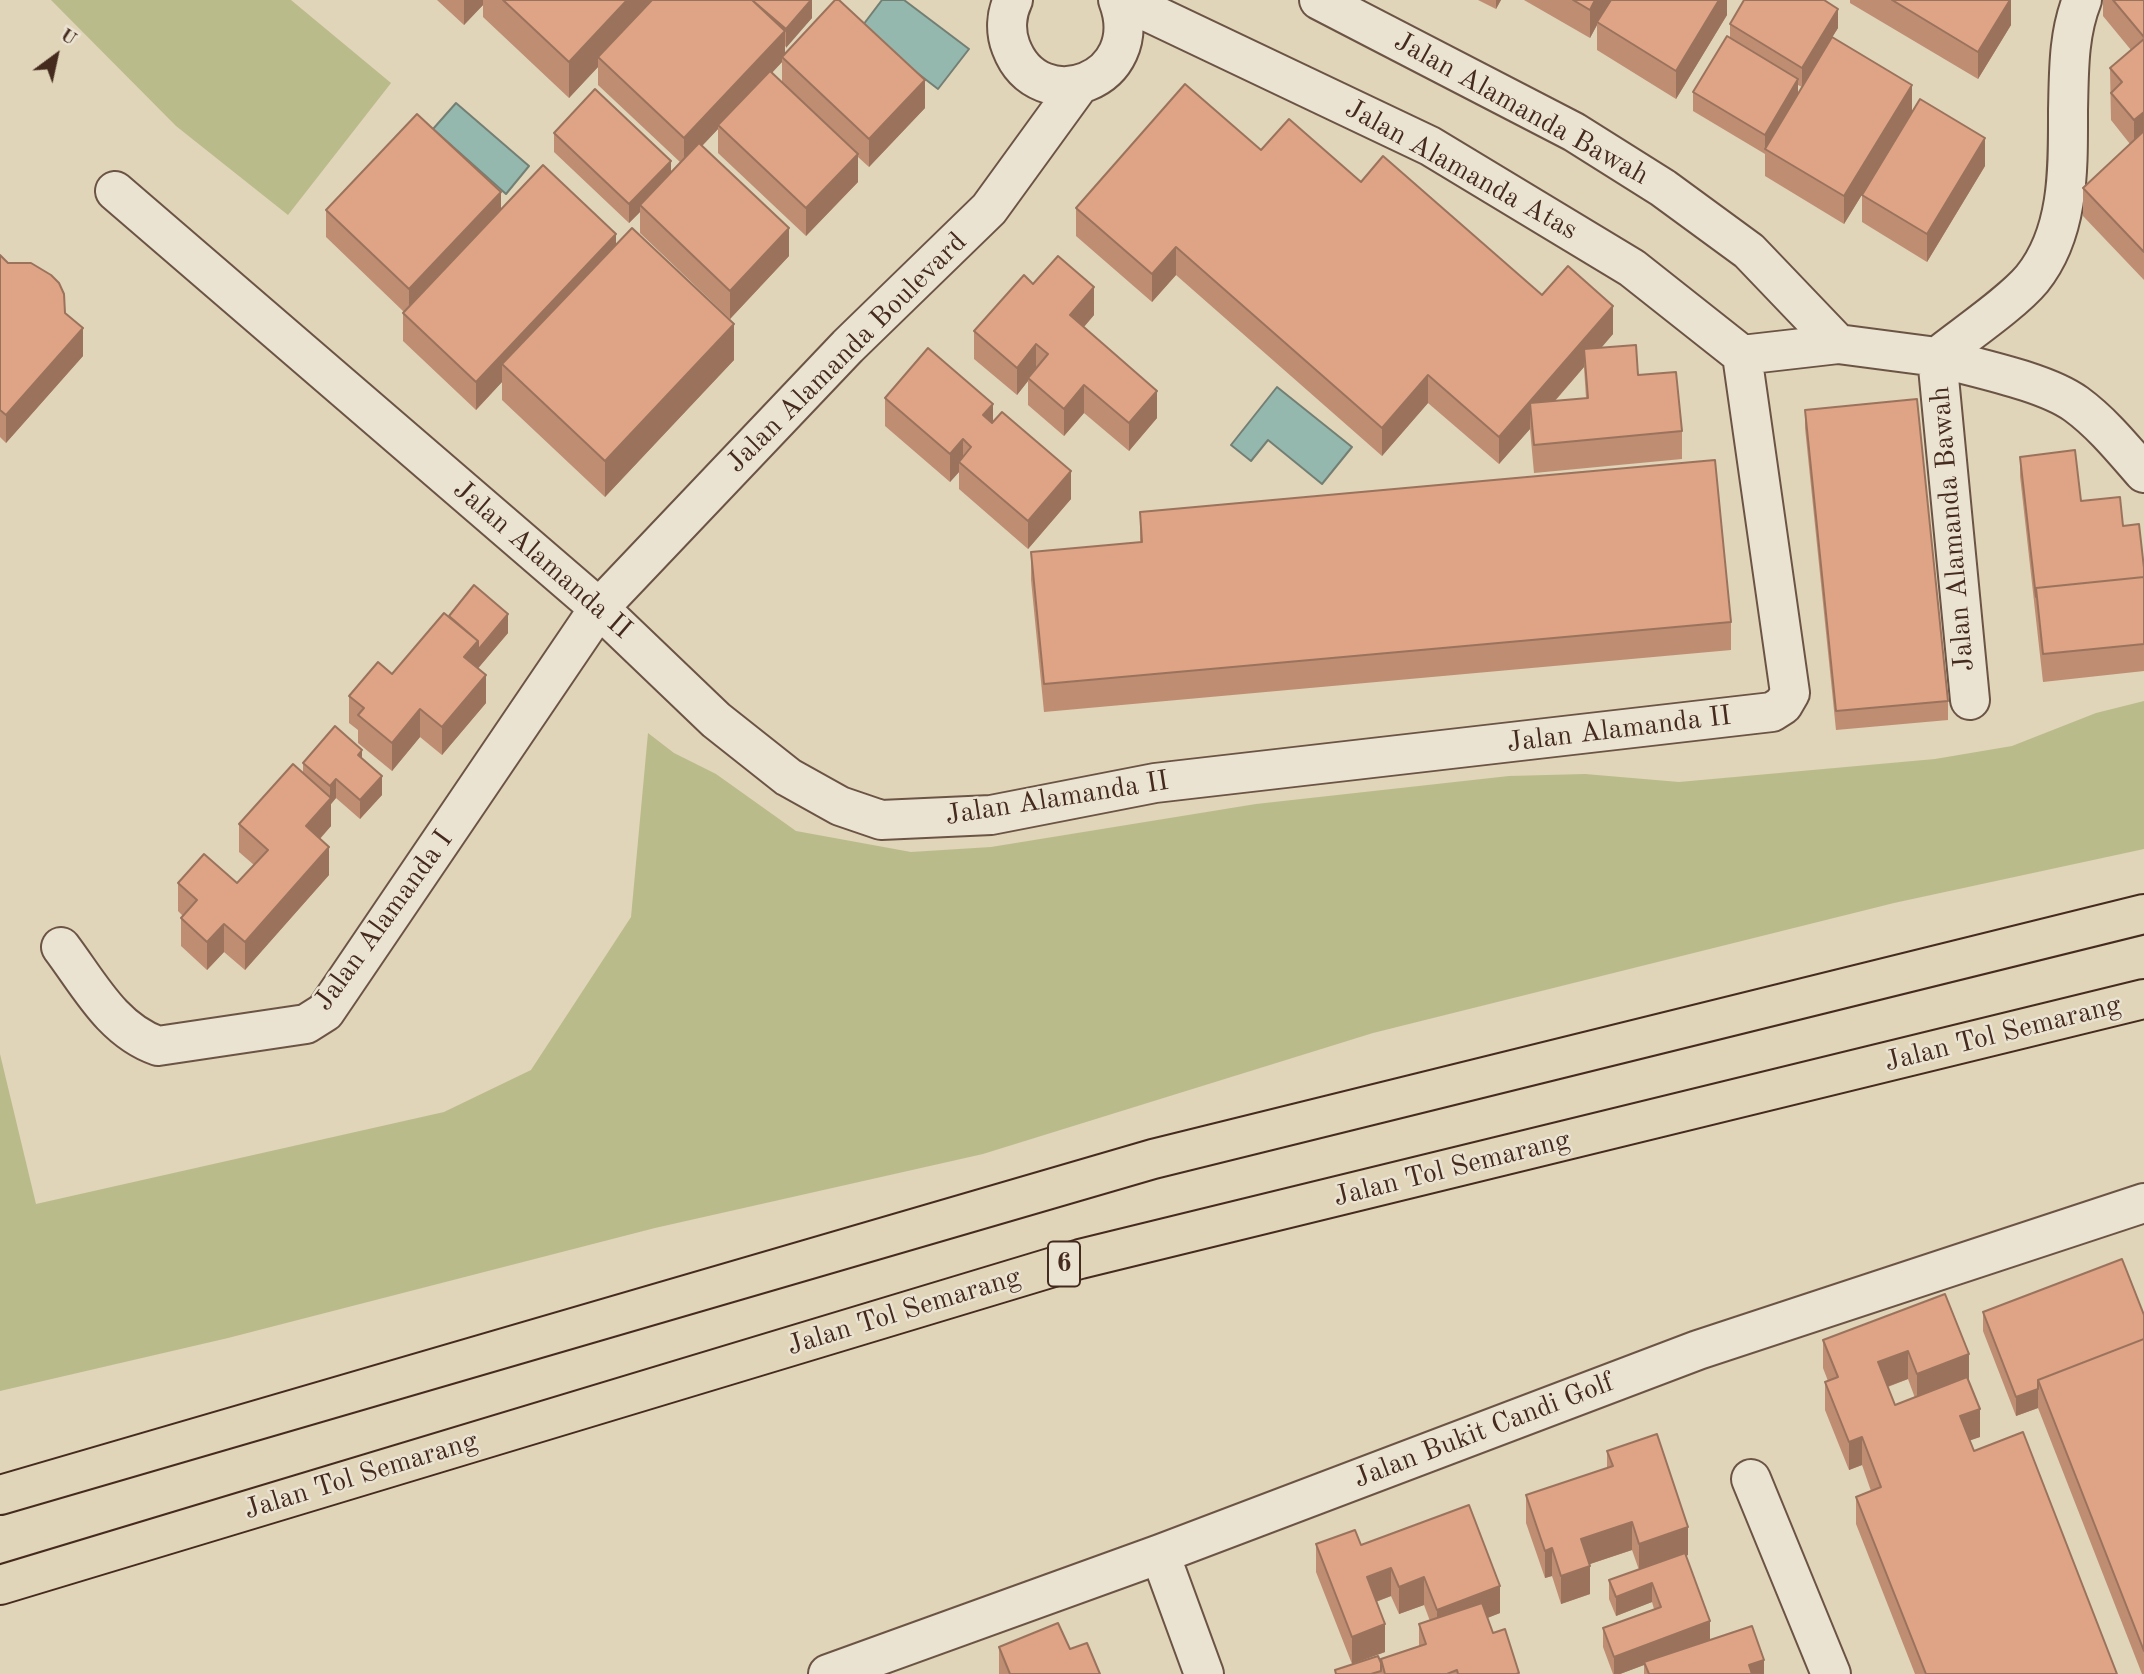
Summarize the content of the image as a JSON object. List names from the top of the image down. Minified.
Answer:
{"streets":{"highway":["Jalan Tol Semarang","6"],"street":["Jalan Alamanda Bawah","Jalan Alamanda Atas","Jalan Alamanda Boulevard","Jalan Alamanda II","Jalan Alamanda I","Jalan Bukit Candi Golf"]},"crossings":[["Jalan Alamanda Bawah","Jalan Alamanda Atas"],["Jalan Alamanda Bawah","Jalan Alamanda II"],["Jalan Alamanda Atas","Jalan Alamanda Boulevard"],["Jalan Alamanda Atas","Jalan Alamanda II"],["Jalan Alamanda Boulevard","Jalan Alamanda II"],["Jalan Alamanda Boulevard","Jalan Alamanda I"],["Jalan Alamanda II","Jalan Alamanda I"]],"north":"top right"}
